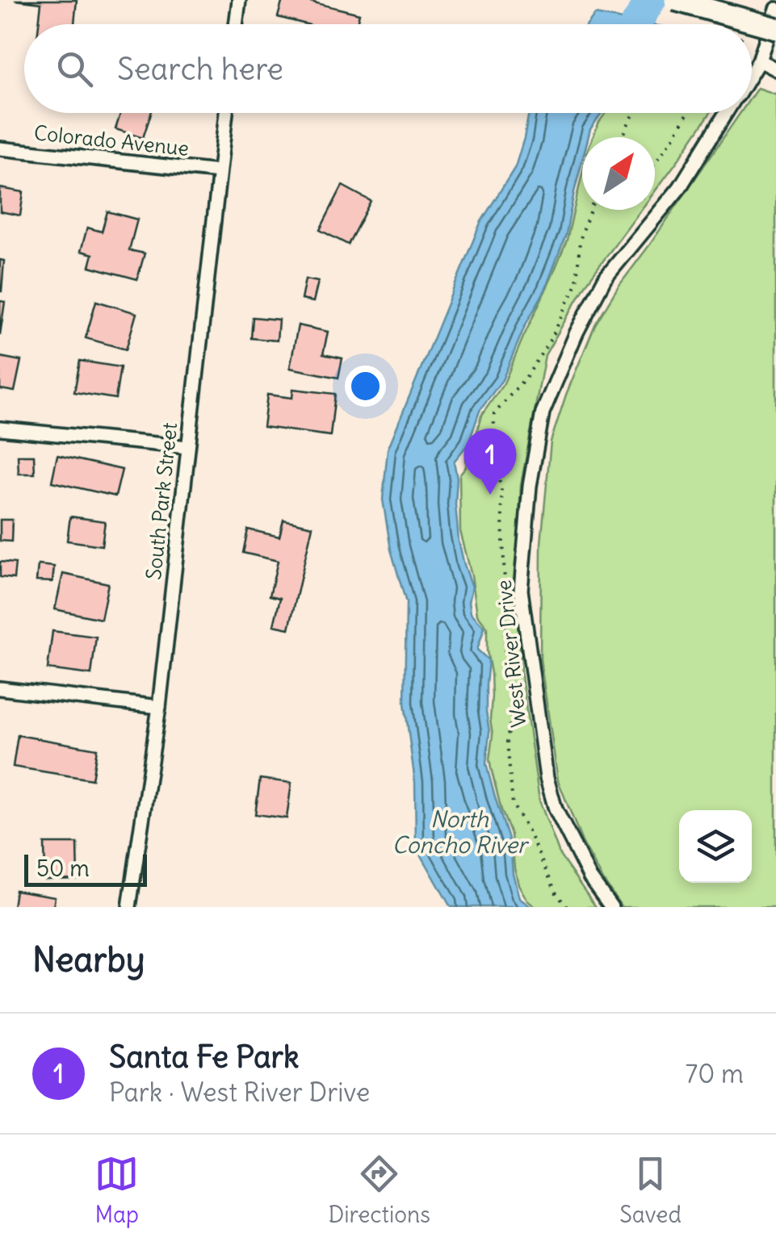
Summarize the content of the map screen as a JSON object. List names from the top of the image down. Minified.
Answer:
{"streets":{"street":["Colorado Avenue","South Park Street","West River Drive"]},"crossings":[["Colorado Avenue","South Park Street"]],"water":["North Concho River"],"scale_bar":"50 m","north":"top right","page":{"search":"Search here","pins":"1","scale":"50 m","heading":"Nearby","list":[{"mark":"1","name":"Santa Fe Park","note":"Park · West River Drive","value":"70 m"}],"nav":["Map","Directions","Saved"]}}
